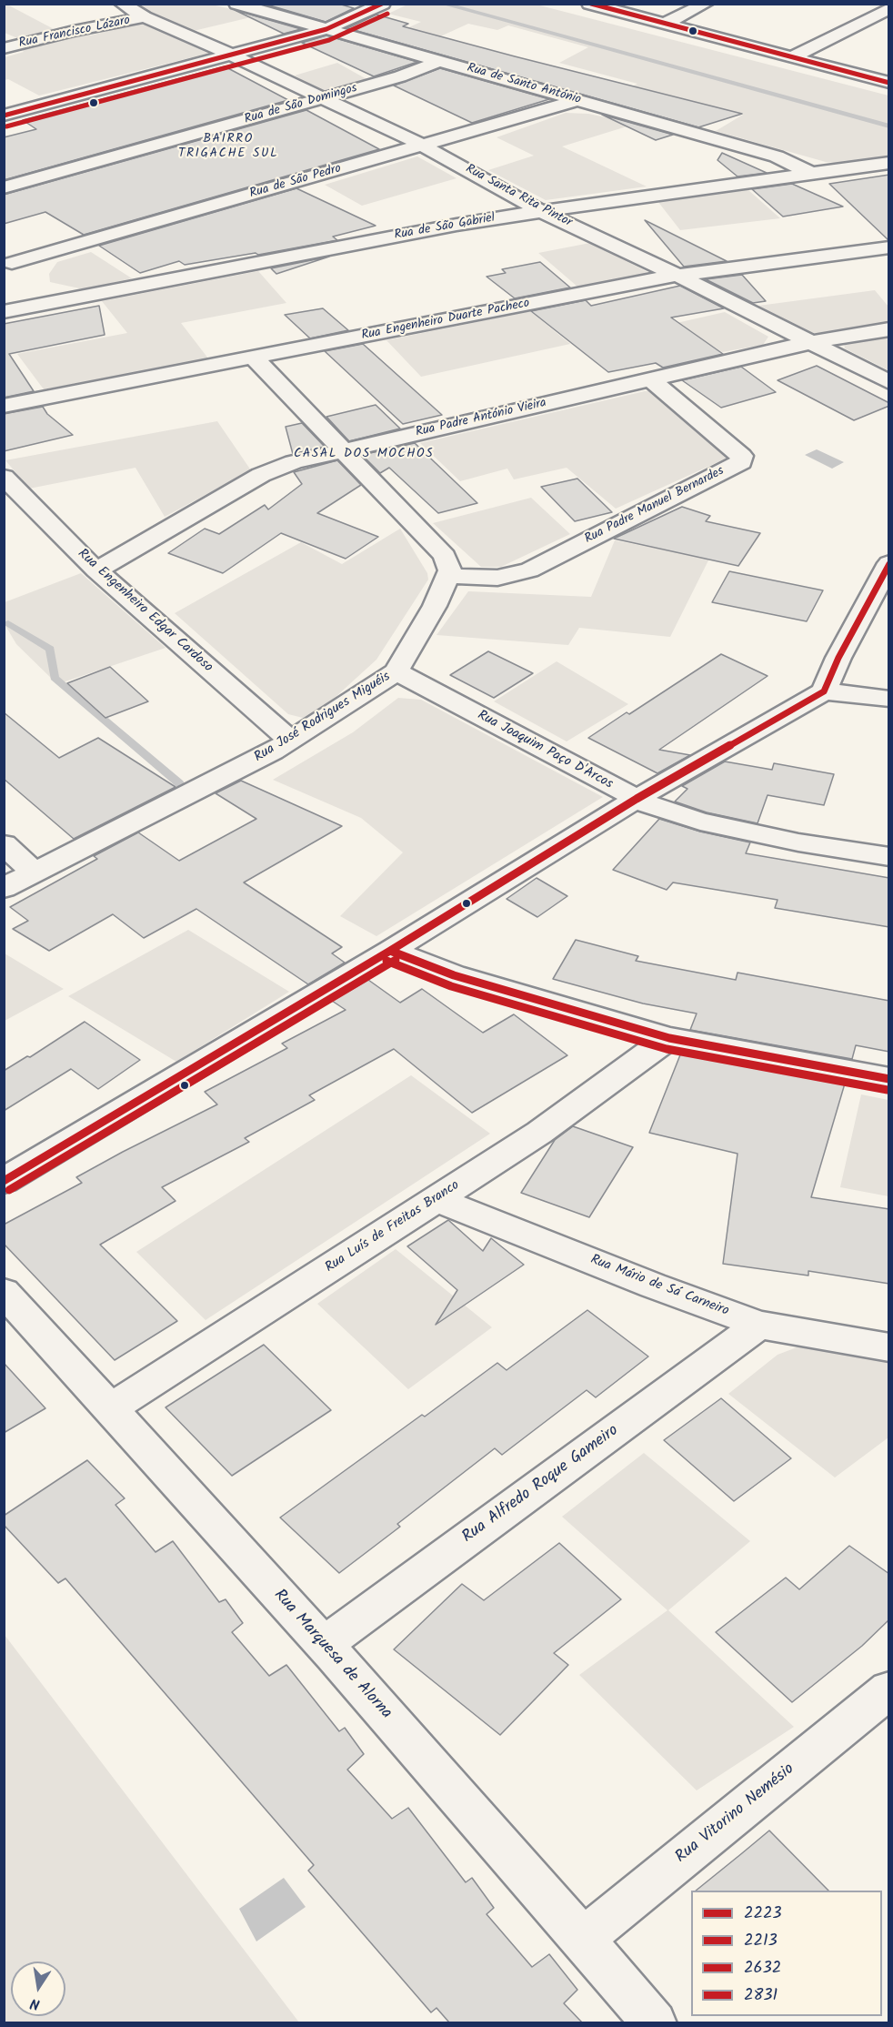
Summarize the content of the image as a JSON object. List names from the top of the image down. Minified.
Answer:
{"streets":{"street":["Rua Francisco Lázaro","Rua de Santo António","Rua de São Domingos","Rua de São Pedro","Rua Santa Rita Pintor","Rua de São Gabriel","Rua Engenheiro Duarte Pacheco","Rua Padre António Vieira","Rua Padre Manuel Bernardes","Rua Engenheiro Edgar Cardoso","Rua José Rodrigues Miguéis","Rua Joaquim Paço D'Arcos","Rua Luís de Freitas Branco","Rua Mário de Sá Carneiro","Rua Alfredo Roque Gameiro","Rua Marquesa de Alorna","Rua Vitorino Nemésio"]},"crossings":[["Rua Francisco Lázaro","Rua Santa Rita Pintor"],["Rua de Santo António","Rua de São Domingos"],["Rua de Santo António","Rua de São Pedro"],["Rua de Santo António","Rua de São Gabriel"],["Rua de São Domingos","Rua Santa Rita Pintor"],["Rua de São Pedro","Rua Santa Rita Pintor"],["Rua de São Pedro","Rua de São Gabriel"],["Rua Santa Rita Pintor","Rua de São Gabriel"],["Rua Santa Rita Pintor","Rua Engenheiro Duarte Pacheco"],["Rua Santa Rita Pintor","Rua Padre António Vieira"],["Rua Padre António Vieira","Rua Padre Manuel Bernardes"],["Rua Padre António Vieira","Rua Engenheiro Edgar Cardoso"],["Rua Padre Manuel Bernardes","Rua José Rodrigues Miguéis"],["Rua Engenheiro Edgar Cardoso","Rua José Rodrigues Miguéis"],["Rua José Rodrigues Miguéis","Rua Joaquim Paço D'Arcos"],["Rua Luís de Freitas Branco","Rua Mário de Sá Carneiro"],["Rua Luís de Freitas Branco","Rua Marquesa de Alorna"],["Rua Mário de Sá Carneiro","Rua Alfredo Roque Gameiro"],["Rua Alfredo Roque Gameiro","Rua Marquesa de Alorna"],["Rua Marquesa de Alorna","Rua Vitorino Nemésio"]],"districts":["BAIRRO TRIGACHE SUL","CASAL DOS MOCHOS"],"lines":["transit line 2632","transit line 2831","transit line 2213","transit line 2223"],"legend":["2223","2213","2632","2831"],"north":"bottom"}
